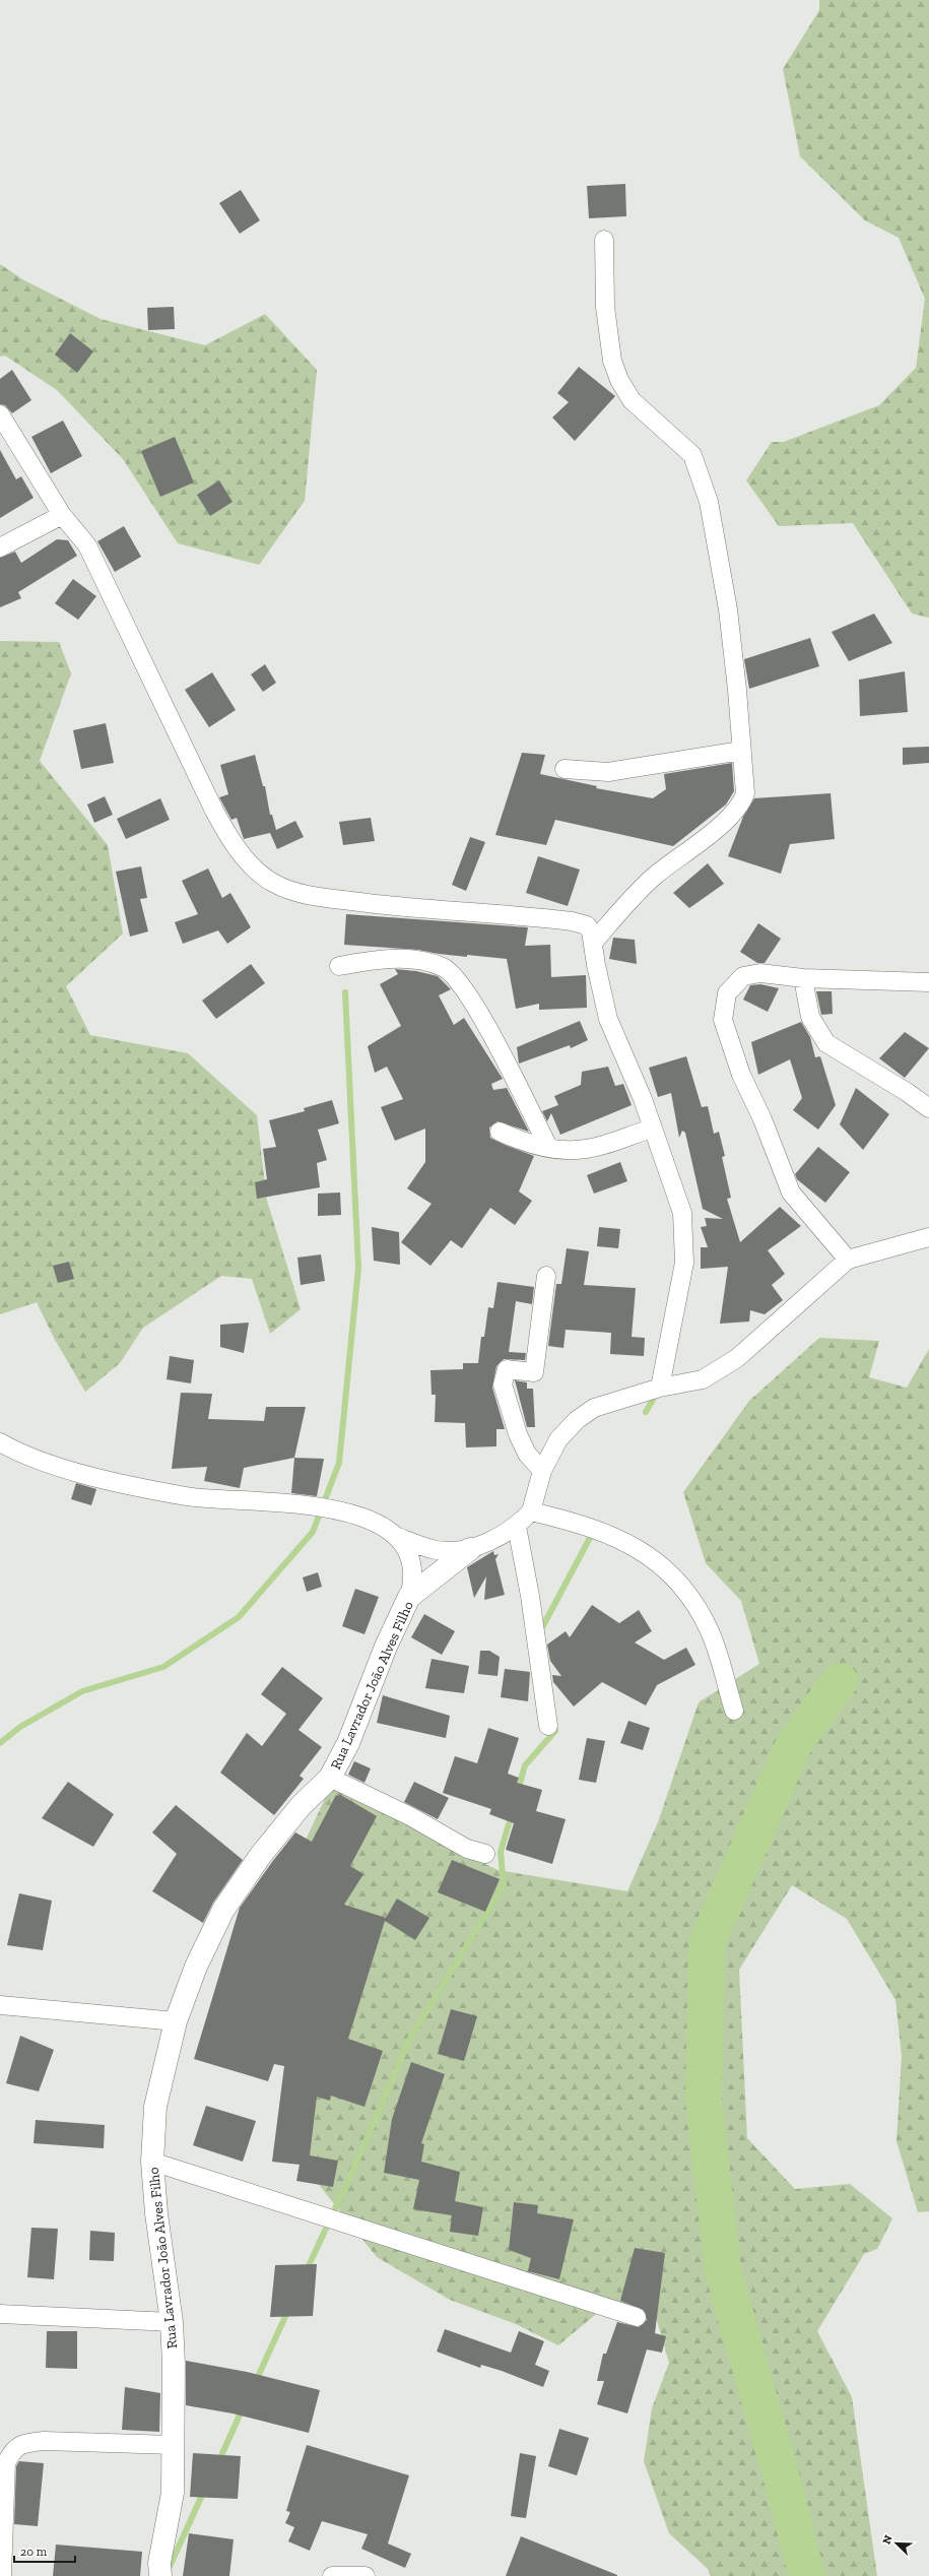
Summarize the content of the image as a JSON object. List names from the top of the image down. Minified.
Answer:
{"streets":{"street":["Rua Lavrador João Alves Filho"]},"scale_bar":"20 m","north":"top left"}
